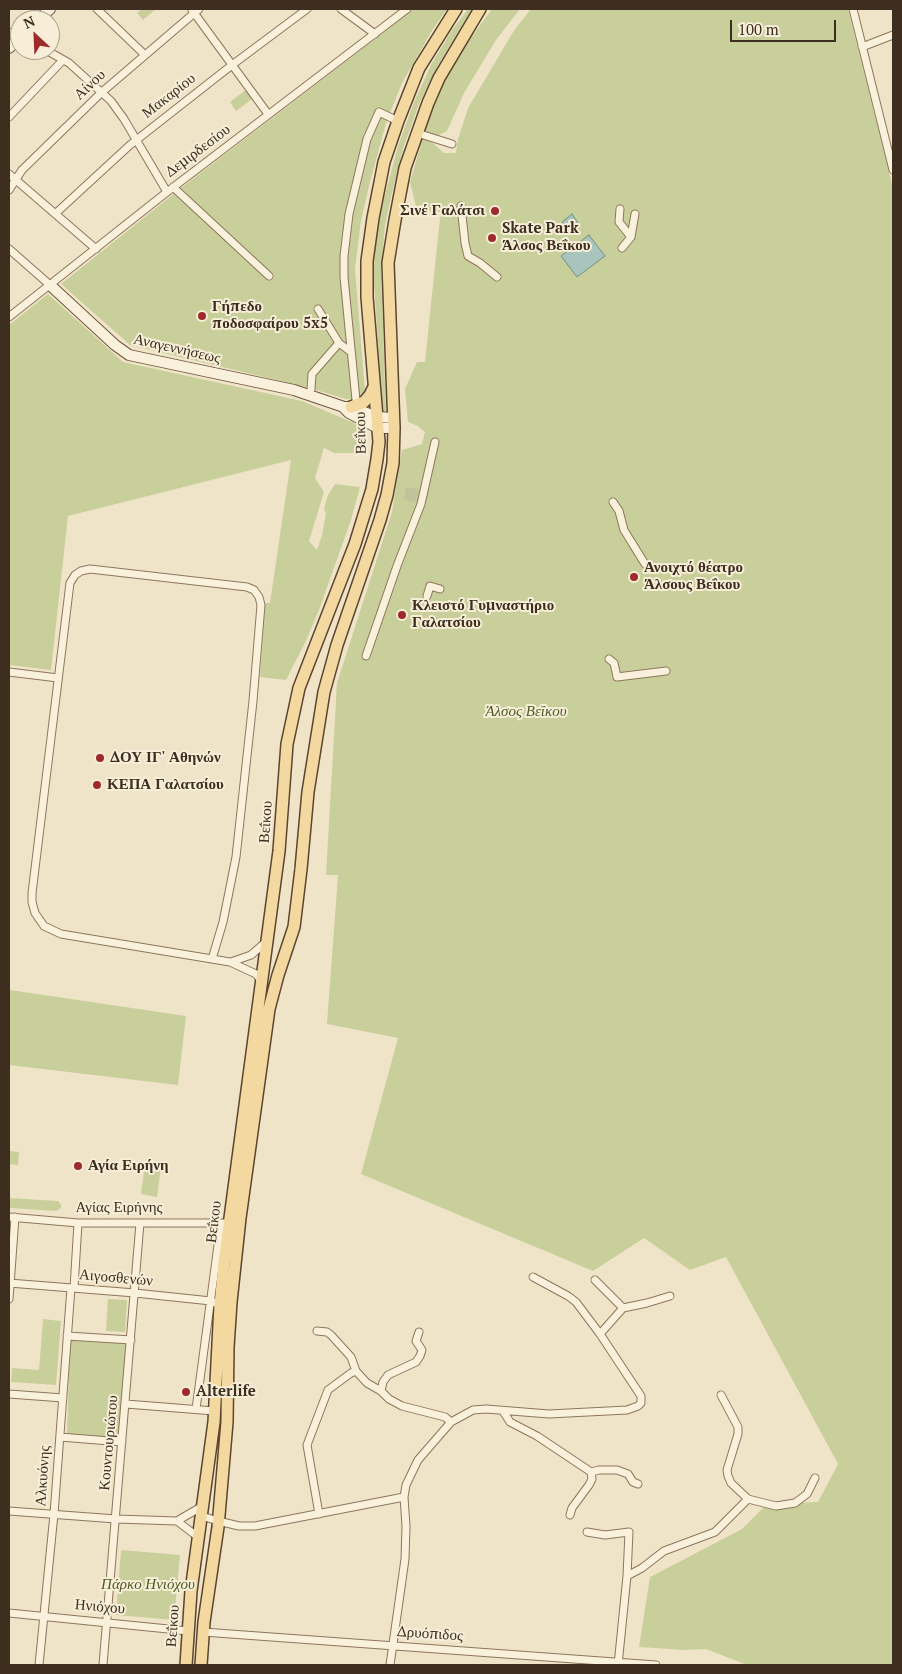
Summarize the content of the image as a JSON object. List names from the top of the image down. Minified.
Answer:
{"streets":{"main road":["Βεΐκου"],"street":["Αίνου","Μακαρίου","Δεμιρδεσίου","Αναγεννήσεως","Αγίας Ειρήνης","Αιγοσθενών","Κουντουριώτου","Αλκυόνης","Ηνιόχου","Δρυόπιδος"]},"crossings":[["Δεμιρδεσίου","Αναγεννήσεως"],["Αναγεννήσεως","Βεΐκου"],["Βεΐκου","Αγίας Ειρήνης"],["Βεΐκου","Αιγοσθενών"],["Βεΐκου","Ηνιόχου"],["Βεΐκου","Δρυόπιδος"],["Αγίας Ειρήνης","Κουντουριώτου"],["Αγίας Ειρήνης","Αλκυόνης"],["Αιγοσθενών","Κουντουριώτου"],["Αιγοσθενών","Αλκυόνης"],["Κουντουριώτου","Ηνιόχου"],["Αλκυόνης","Ηνιόχου"]],"parks":["Άλσος Βεΐκου","Πάρκο Ηνιόχου"],"places":["Σινέ Γαλάτσι","Skate Park Άλσος Βεΐκου","Γήπεδο ποδοσφαίρου 5x5","Ανοιχτό θέατρο Άλσους Βεΐκου","Κλειστό Γυμναστήριο Γαλατσίου","ΔΟΥ ΙΓ' Αθηνών","ΚΕΠΑ Γαλατσίου","Αγία Ειρήνη","Alterlife"],"scale_bar":"100 m","north":"top left"}
